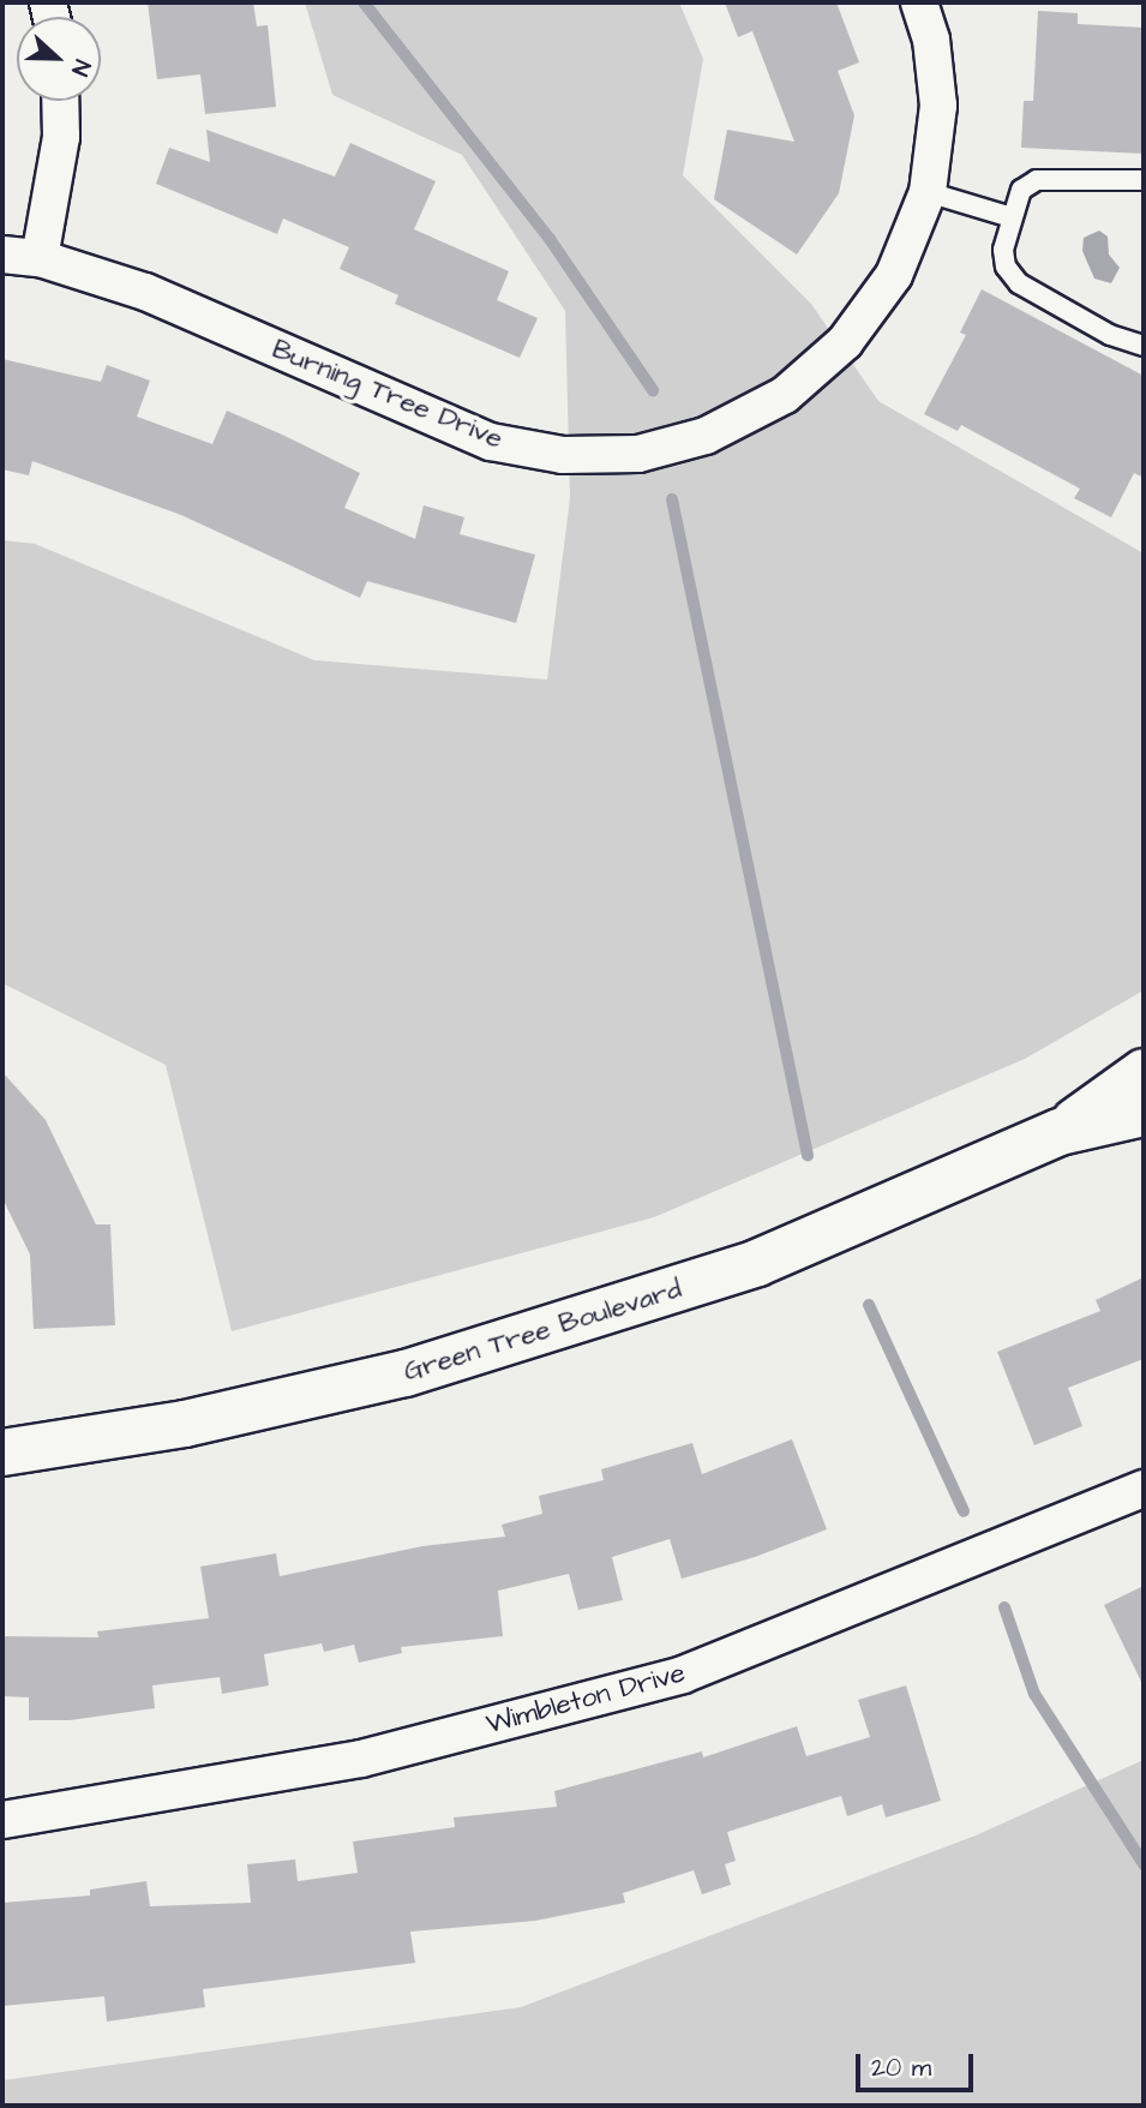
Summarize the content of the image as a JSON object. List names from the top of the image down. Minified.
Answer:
{"streets":{"main road":["Green Tree Boulevard"],"street":["Burning Tree Drive","Wimbleton Drive"]},"scale_bar":"20 m","north":"right"}
